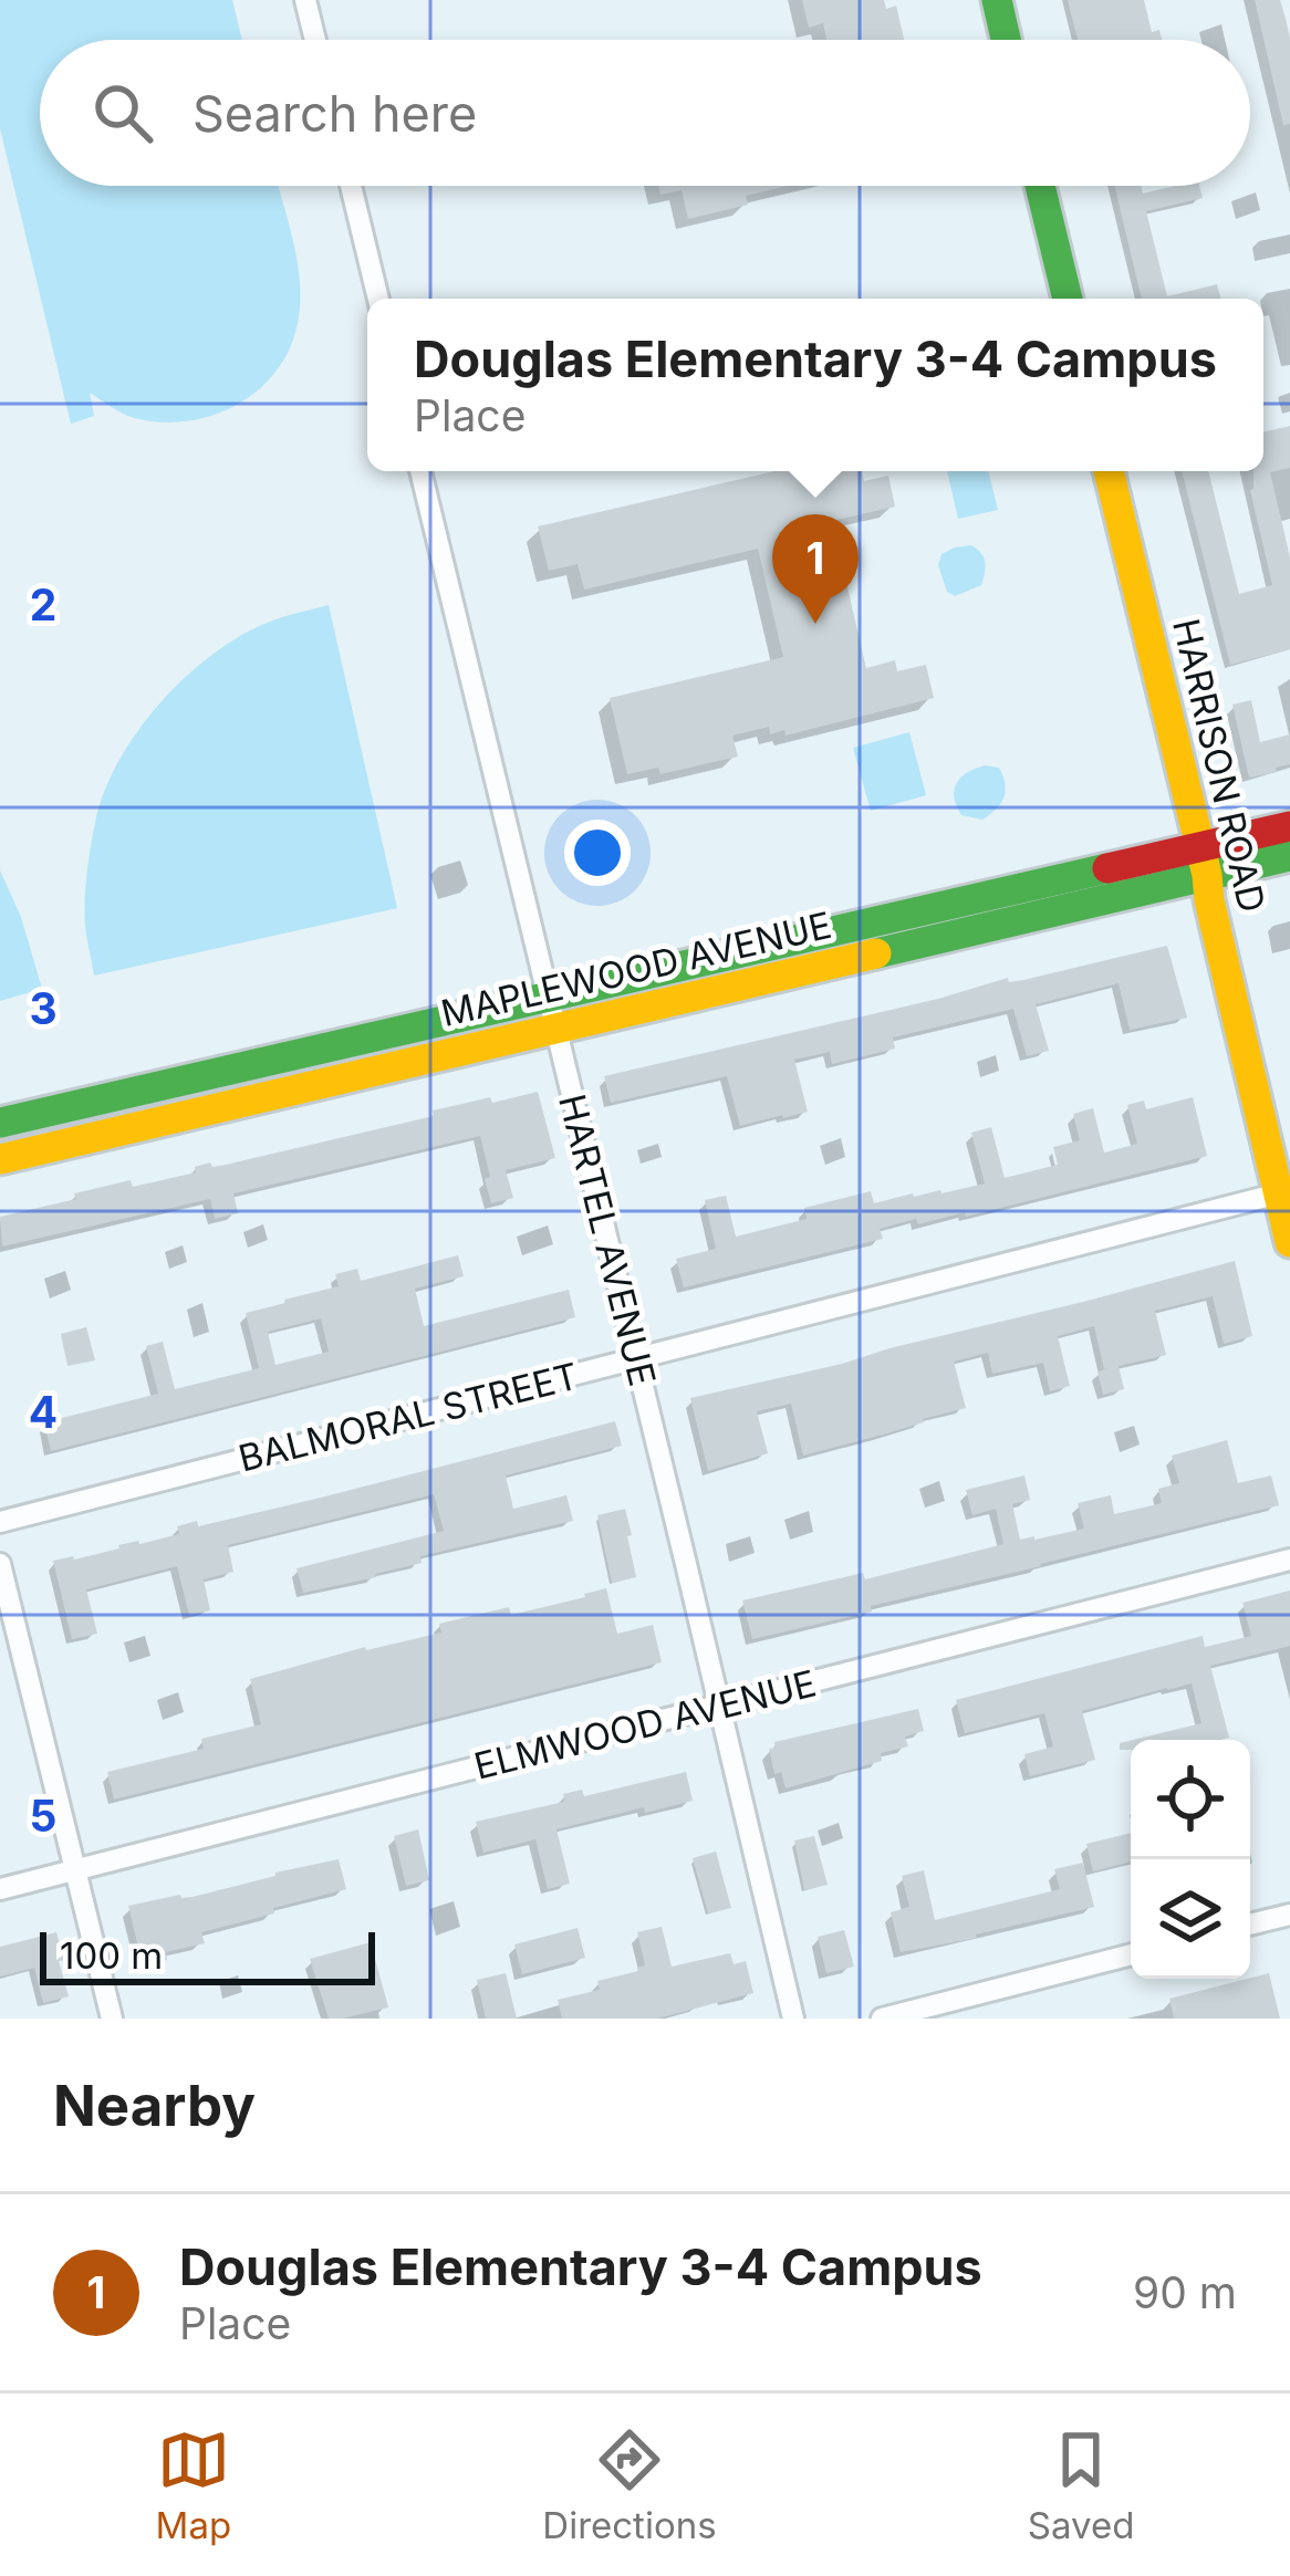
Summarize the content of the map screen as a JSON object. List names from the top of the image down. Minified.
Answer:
{"streets":{"street":["HARRISON ROAD","MAPLEWOOD AVENUE","HARTEL AVENUE","BALMORAL STREET","ELMWOOD AVENUE"]},"crossings":[["HARRISON ROAD","MAPLEWOOD AVENUE"],["HARRISON ROAD","BALMORAL STREET"],["MAPLEWOOD AVENUE","HARTEL AVENUE"],["HARTEL AVENUE","BALMORAL STREET"],["HARTEL AVENUE","ELMWOOD AVENUE"]],"scale_bar":"100 m","page":{"search":"Search here","popup":["Douglas Elementary 3-4 Campus","Place"],"pins":"1","scale":"100 m","heading":"Nearby","list":[{"mark":"1","name":"Douglas Elementary 3-4 Campus","note":"Place","value":"90 m"}],"nav":["Map","Directions","Saved"]},"grid":{"rows":["2","3","4","5"]}}
